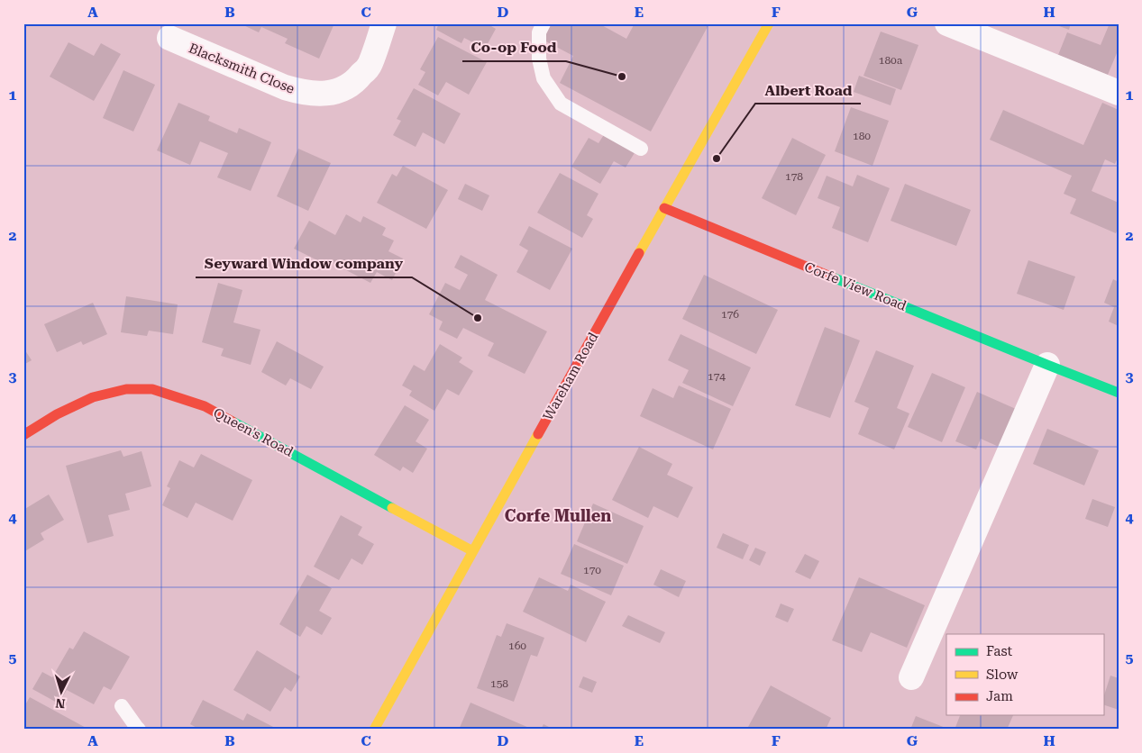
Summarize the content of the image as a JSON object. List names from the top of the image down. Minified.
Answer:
{"streets":{"street":["Blacksmith Close","Corfe View Road","Wareham Road","Queen's Road"]},"crossings":[["Corfe View Road","Wareham Road"],["Wareham Road","Queen's Road"]],"districts":["Corfe Mullen"],"places":["Co-op Food","Albert Road","Seyward Window company"],"house_numbers":["180a","180","178","176","174","170","160","158"],"legend":["Fast","Slow","Jam"],"north":"bottom","grid":{"columns":["A","B","C","D","E","F","G","H"],"rows":["1","2","3","4","5"]}}
